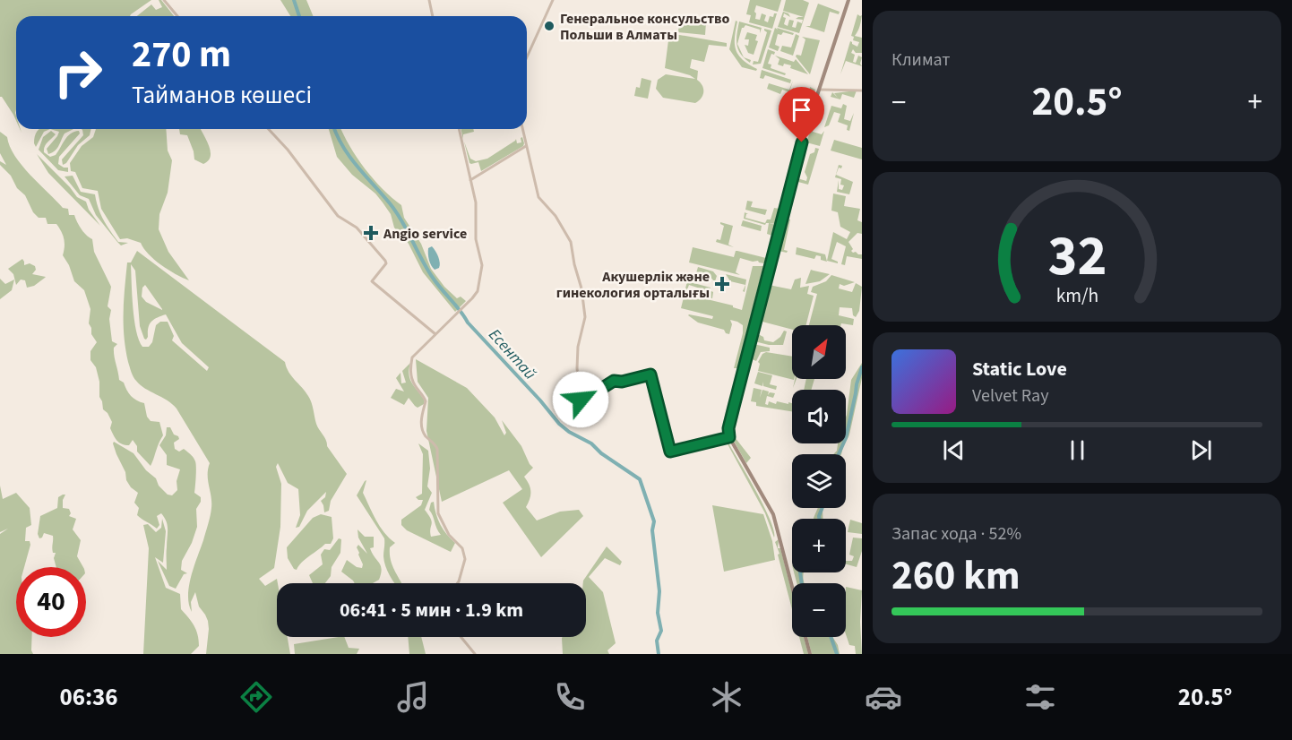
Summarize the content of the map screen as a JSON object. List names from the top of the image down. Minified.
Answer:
{"water":["Есентай"],"places":{"other":["Генеральное консульство Польши в Алматы"],"health":["Angio service","Акушерлік және гинекология орталығы"]},"north":"top right","page":{"tile":["Климат",["Запас хода · 52%","260 km"]],"turn":["270 m","Тайманов көшесі"],"heat":["−","20.5°","+"],"map_buttons":["+","−"],"song":["Static Love","Velvet Ray"],"limit":"40","trip":"06:41 · 5 мин · 1.9 km","tabs":["06:36","20.5°"],"gauge":["32","km/h"]}}
